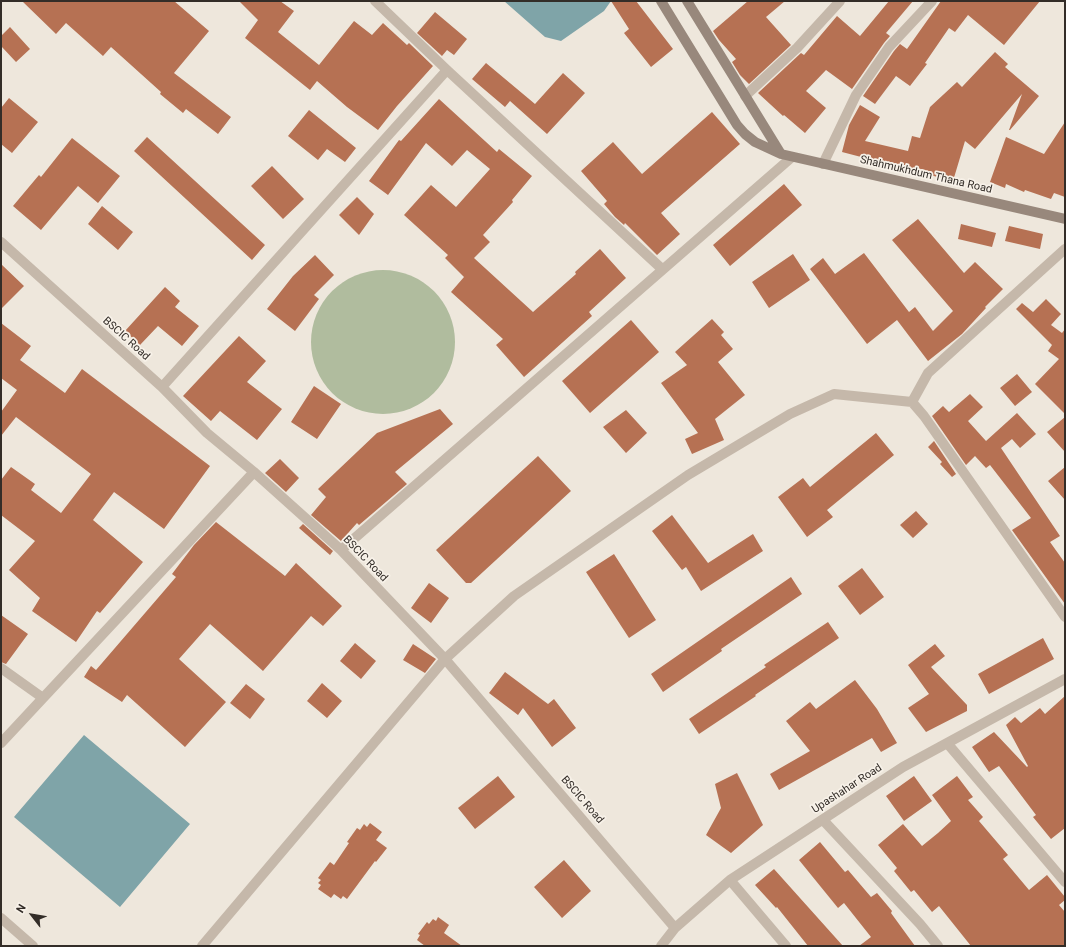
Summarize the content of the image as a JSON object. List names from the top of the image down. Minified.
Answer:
{"streets":{"main road":["Shahmukhdum Thana Road"],"street":["BSCIC Road","Upashahar Road"]},"crossings":[["BSCIC Road","Upashahar Road"]],"north":"top left"}
